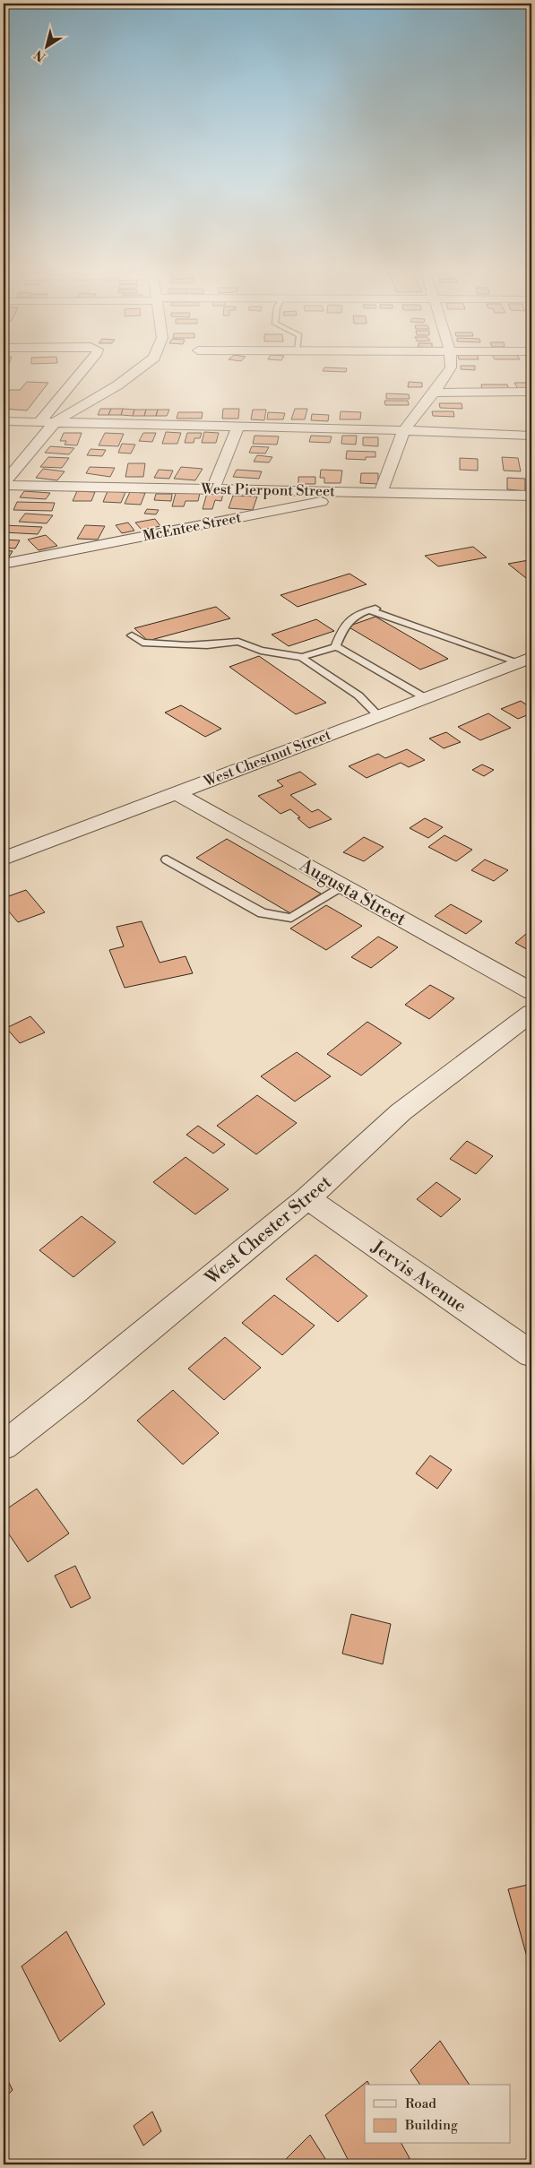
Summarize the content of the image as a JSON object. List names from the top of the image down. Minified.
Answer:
{"streets":{"street":["West Pierpont Street","McEntee Street","West Chestnut Street","Augusta Street","West Chester Street","Jervis Avenue"]},"crossings":[["West Pierpont Street","McEntee Street"],["West Chestnut Street","Augusta Street"],["West Chester Street","Jervis Avenue"]],"legend":["Road","Building"],"north":"bottom left"}
